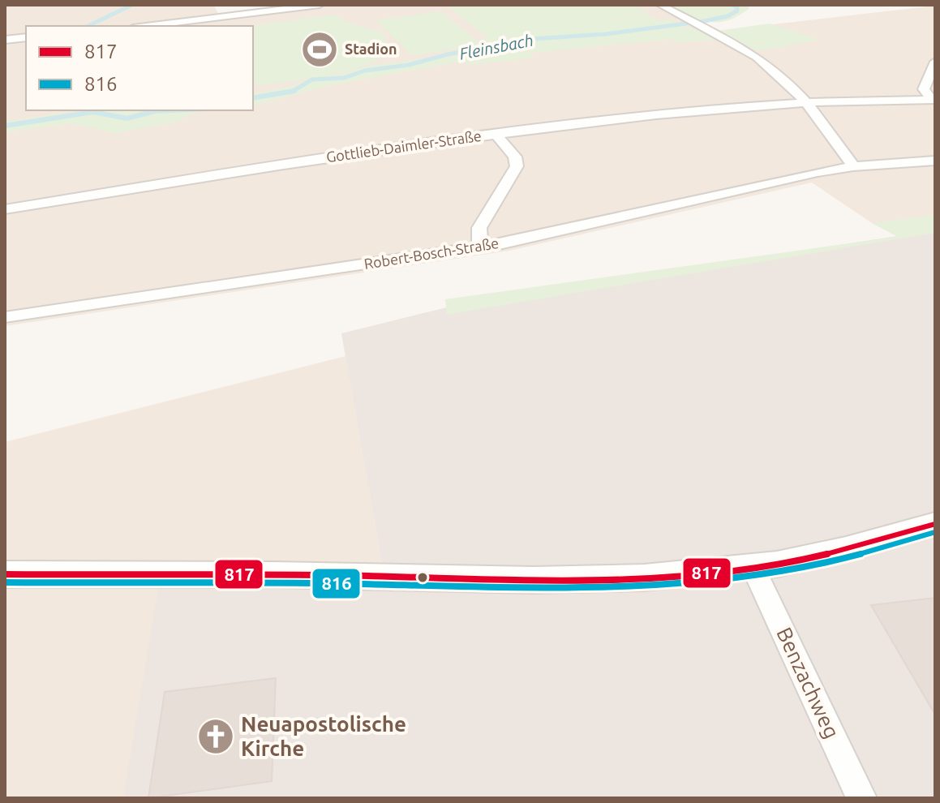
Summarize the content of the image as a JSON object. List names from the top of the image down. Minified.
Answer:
{"streets":{"street":["Gottlieb-Daimler-Straße","Robert-Bosch-Straße","Benzachweg"]},"water":["Fleinsbach"],"places":{"sports":["Stadion"],"church":["Neuapostolische Kirche"]},"lines":["transit line 817","transit line 816"],"legend":["817","816"]}
